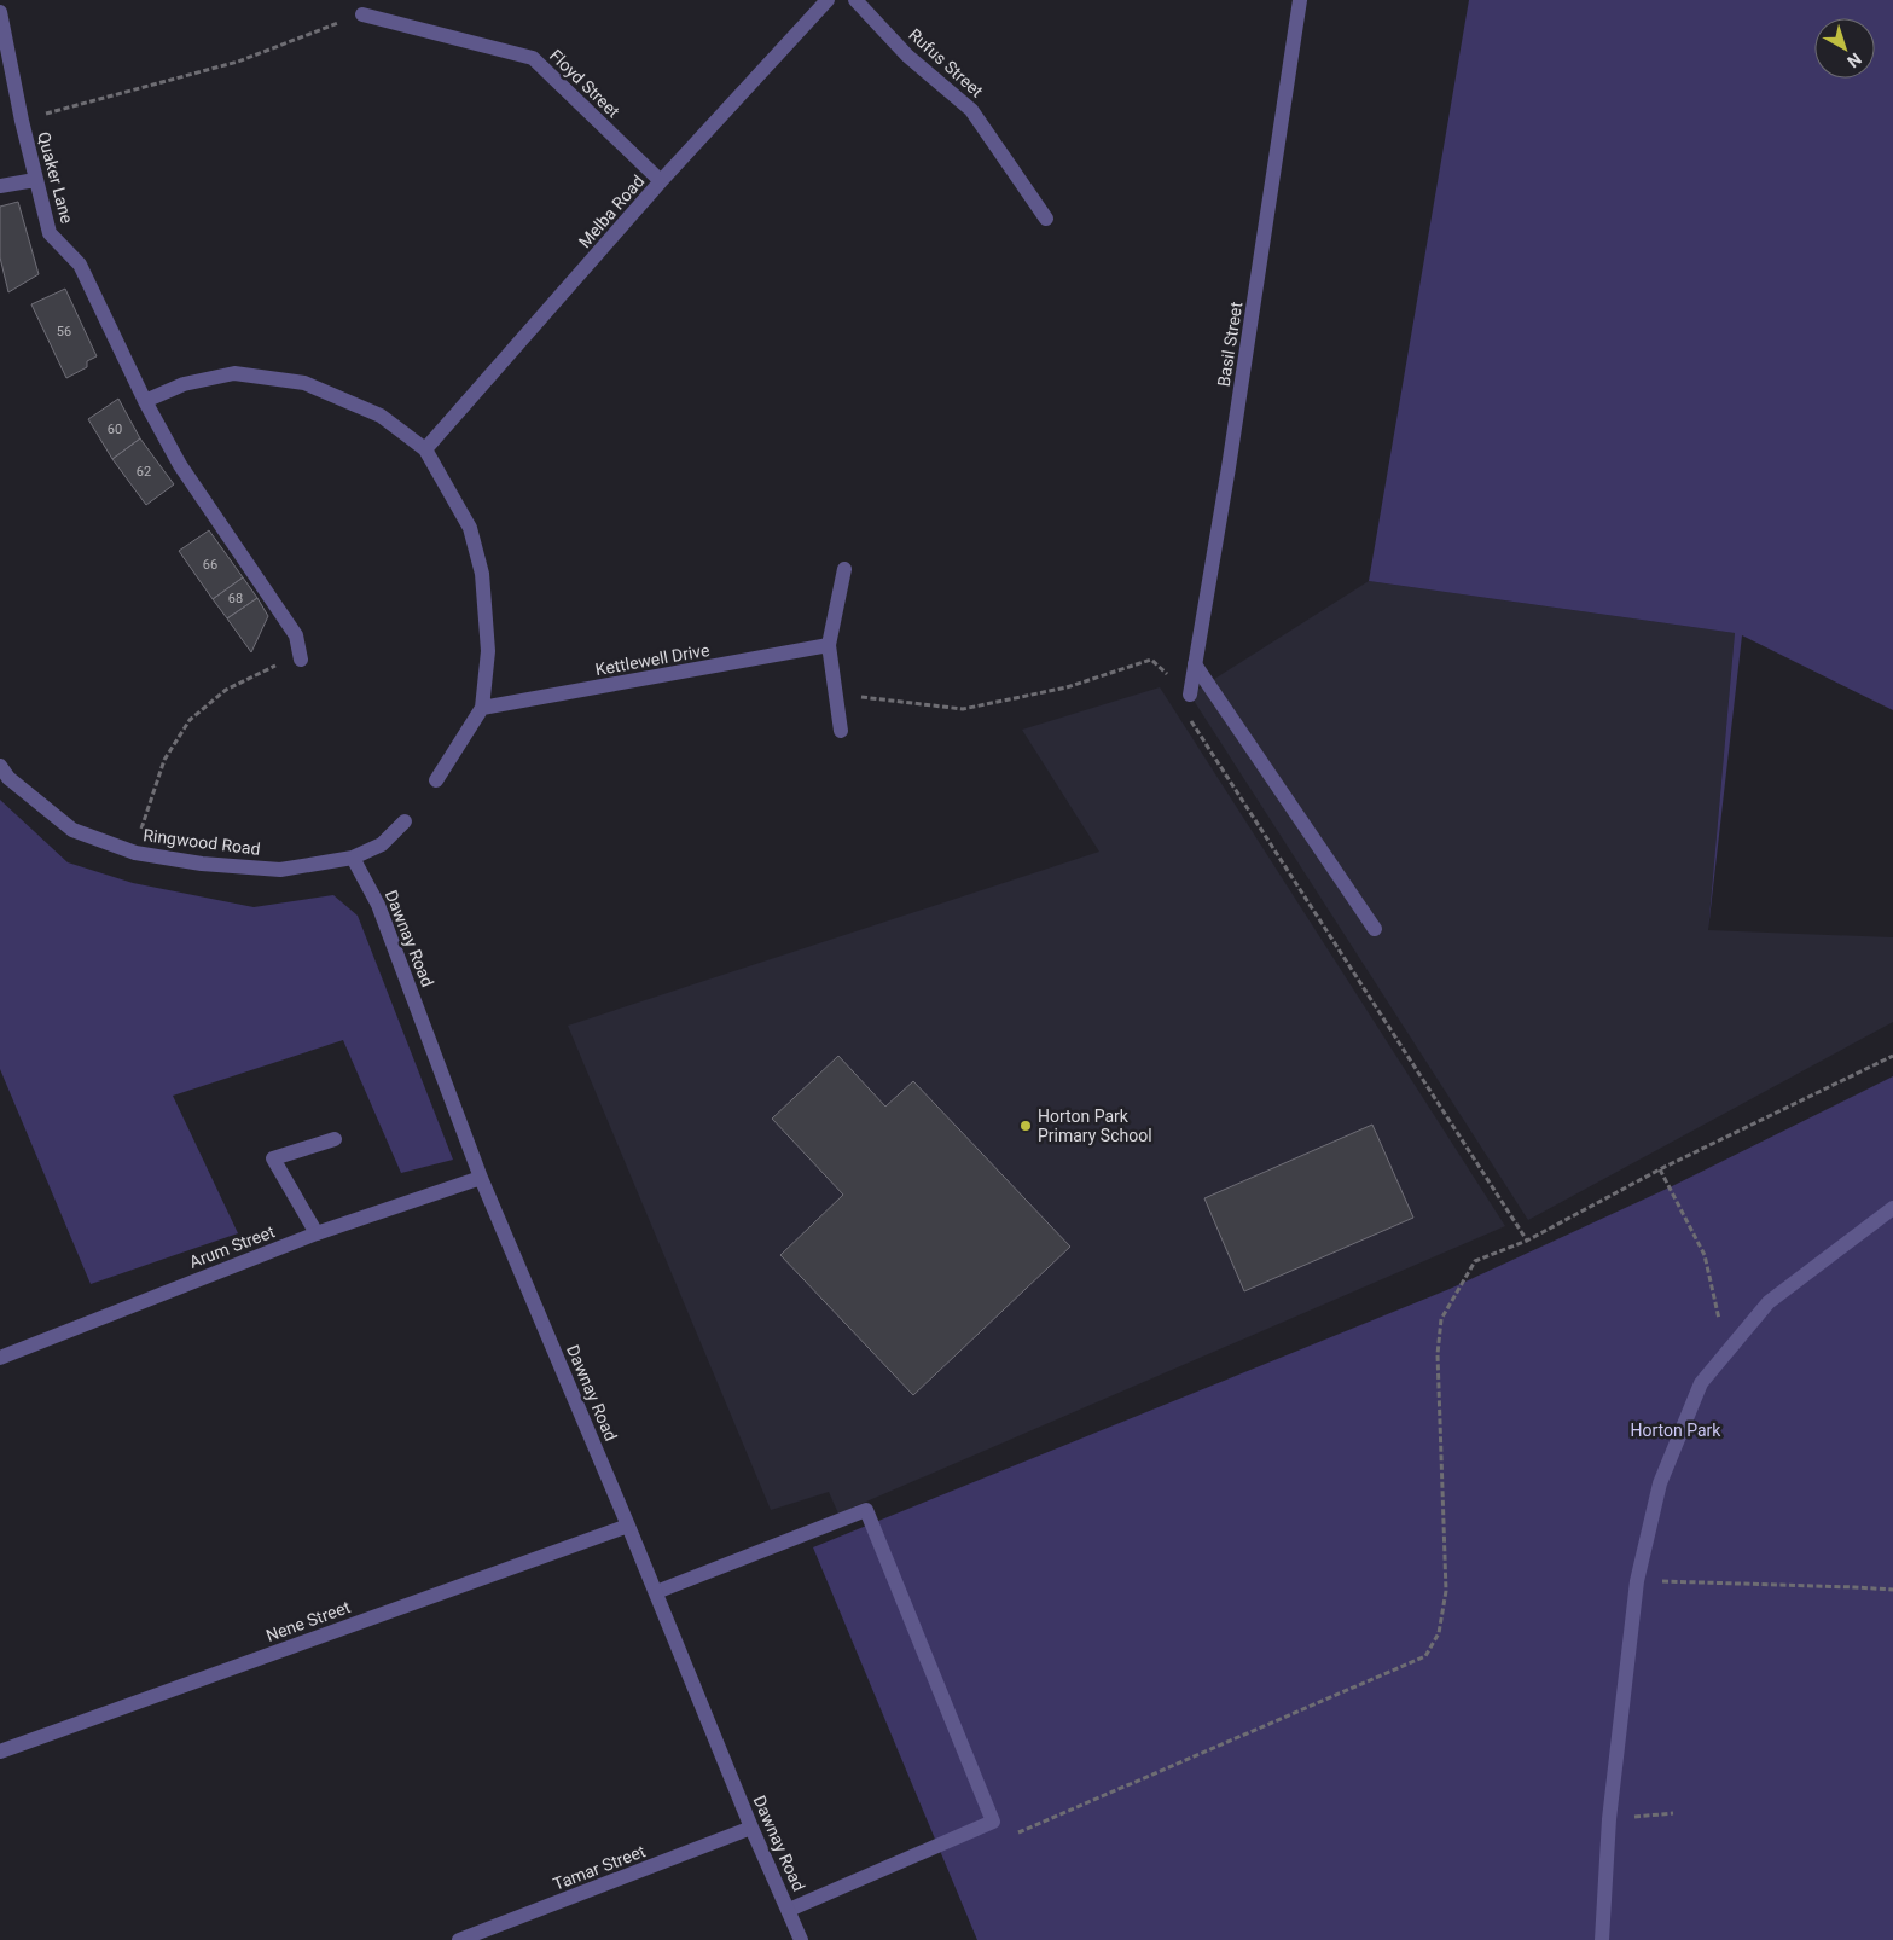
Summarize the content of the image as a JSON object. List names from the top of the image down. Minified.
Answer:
{"streets":{"street":["Rufus Street","Floyd Street","Quaker Lane","Melba Road","Basil Street","Kettlewell Drive","Ringwood Road","Dawnay Road","Arum Street","Nene Street","Tamar Street"]},"crossings":[["Floyd Street","Melba Road"],["Ringwood Road","Dawnay Road"],["Dawnay Road","Arum Street"],["Dawnay Road","Nene Street"],["Dawnay Road","Tamar Street"]],"parks":["Horton Park"],"places":["Horton Park Primary School"],"house_numbers":["56","60","62","66","68"],"north":"bottom right"}
